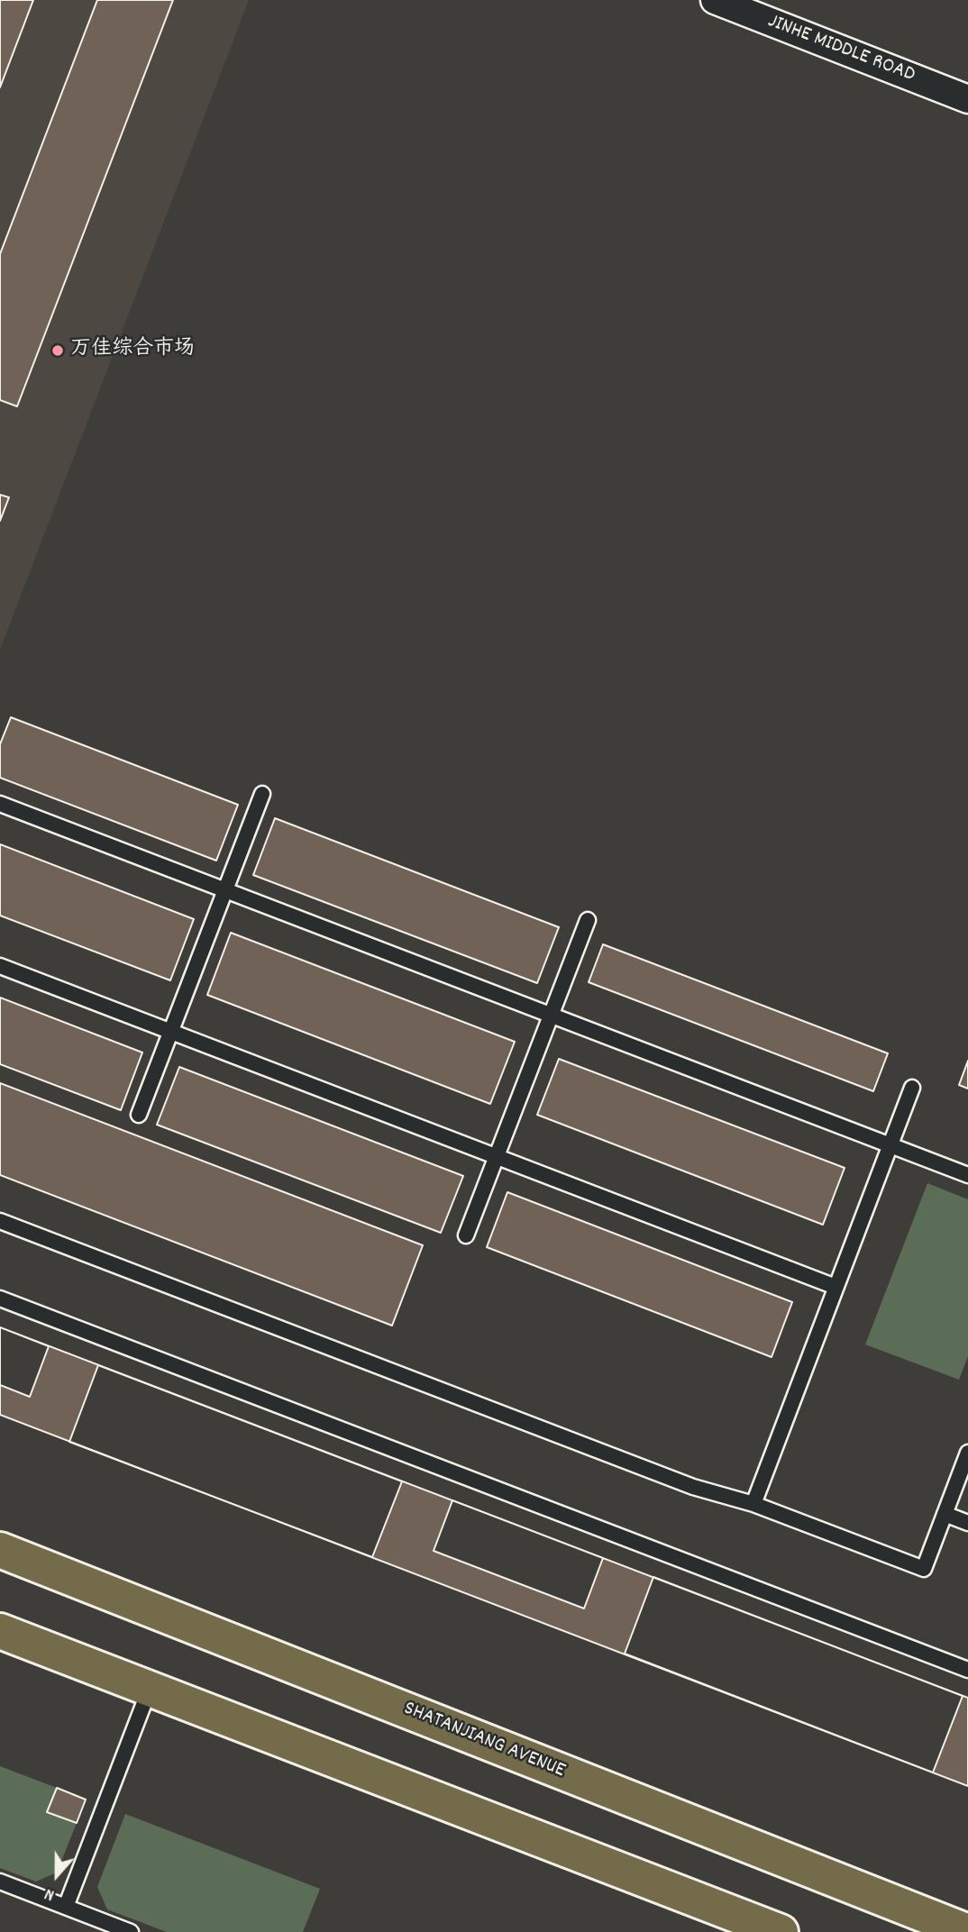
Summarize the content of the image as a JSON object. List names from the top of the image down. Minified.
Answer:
{"streets":{"main road":["SHATANJIANG AVENUE"],"street":["JINHE MIDDLE ROAD"]},"places":["万佳综合市场"],"north":"bottom"}
